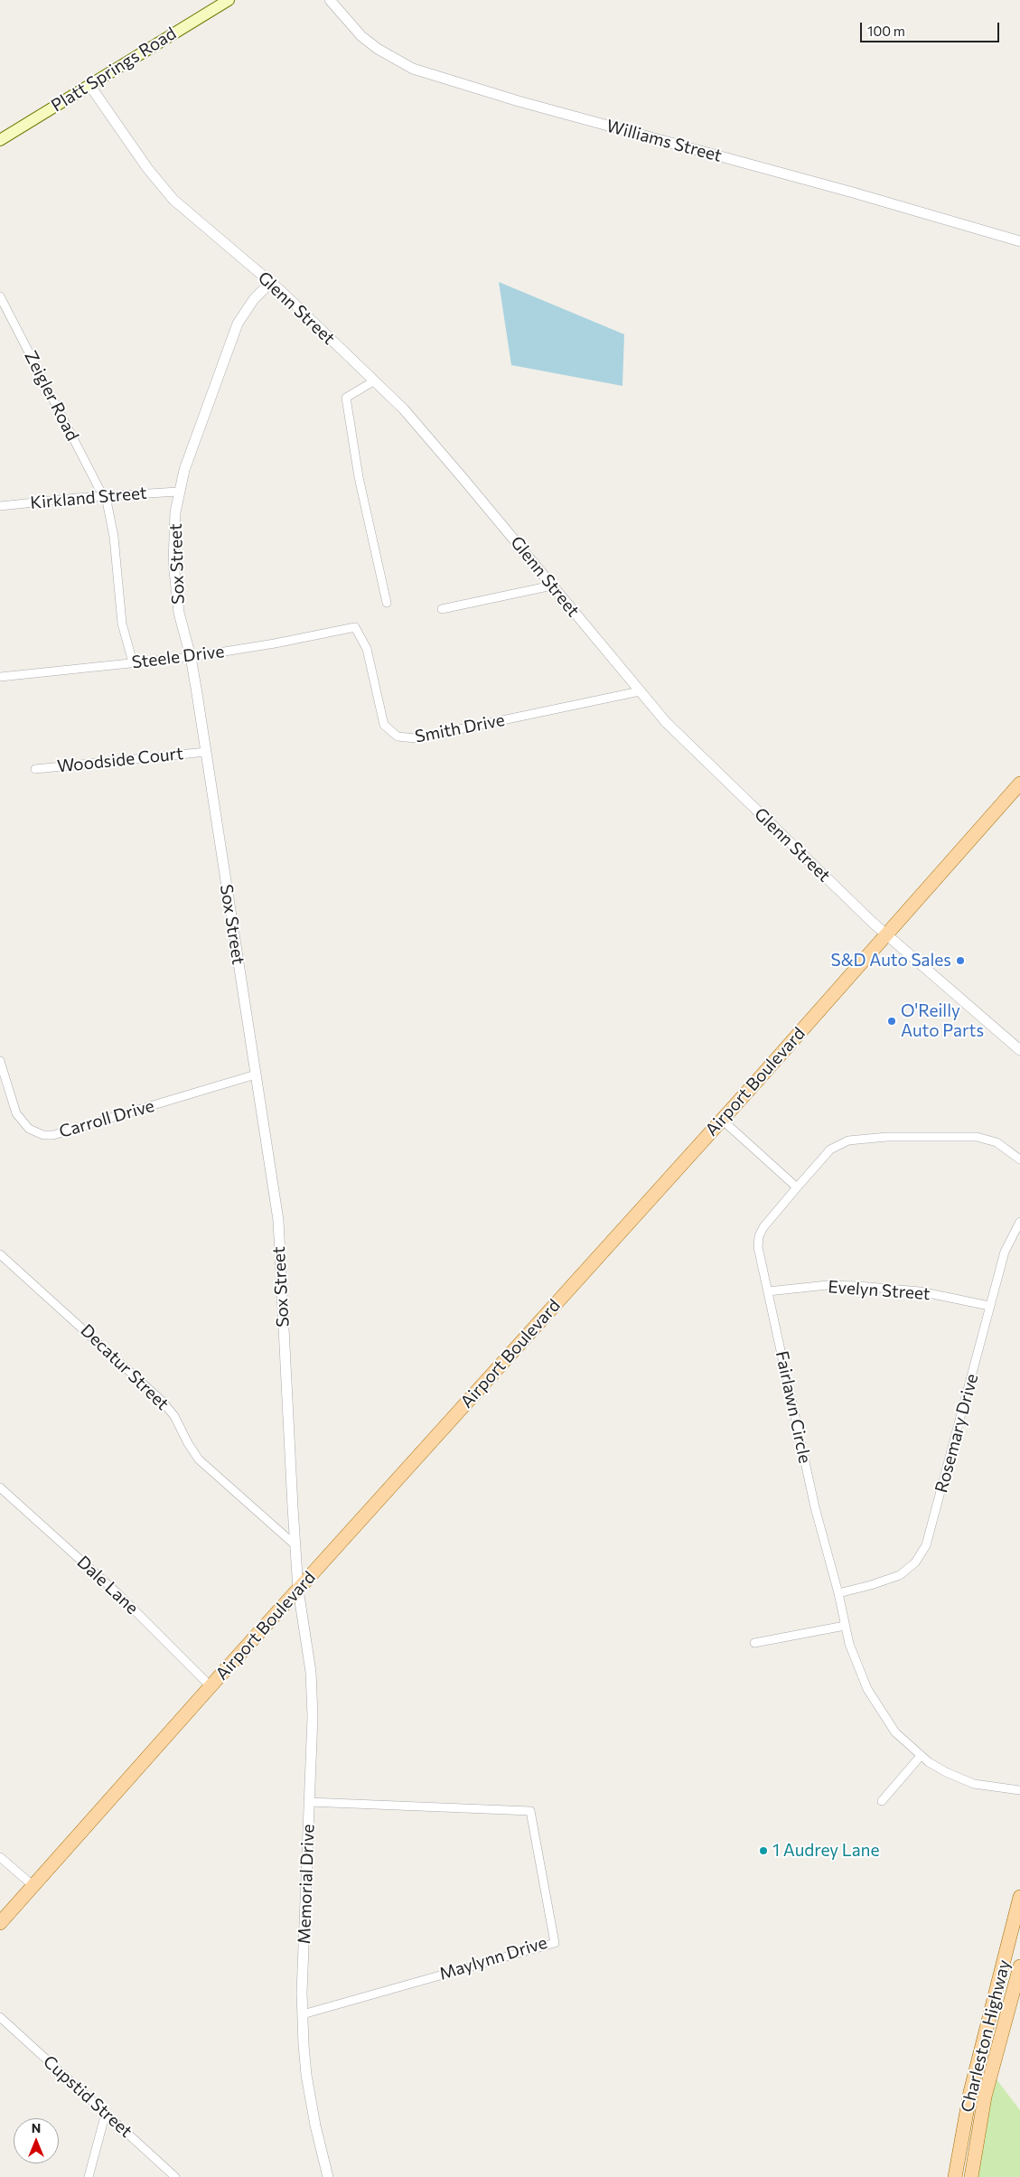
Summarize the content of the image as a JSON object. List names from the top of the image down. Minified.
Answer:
{"streets":{"main road":["Platt Springs Road","Airport Boulevard","Charleston Highway"],"street":["Williams Street","Glenn Street","Zeigler Road","Kirkland Street","Sox Street","Steele Drive","Smith Drive","Woodside Court","Carroll Drive","Evelyn Street","Decatur Street","Fairlawn Circle","Rosemary Drive","Dale Lane","Memorial Drive","Maylynn Drive","Cupstid Street"]},"crossings":[["Platt Springs Road","Glenn Street"],["Glenn Street","Sox Street"],["Glenn Street","Smith Drive"],["Glenn Street","Airport Boulevard"],["Zeigler Road","Kirkland Street"],["Zeigler Road","Steele Drive"],["Kirkland Street","Sox Street"],["Sox Street","Steele Drive"],["Sox Street","Woodside Court"],["Sox Street","Airport Boulevard"],["Sox Street","Carroll Drive"],["Sox Street","Decatur Street"],["Sox Street","Memorial Drive"],["Steele Drive","Smith Drive"],["Airport Boulevard","Dale Lane"],["Airport Boulevard","Memorial Drive"],["Evelyn Street","Fairlawn Circle"],["Evelyn Street","Rosemary Drive"],["Fairlawn Circle","Rosemary Drive"],["Memorial Drive","Maylynn Drive"]],"places":["S&D Auto Sales","O'Reilly Auto Parts","1 Audrey Lane"],"scale_bar":"100 m","north":"top"}
